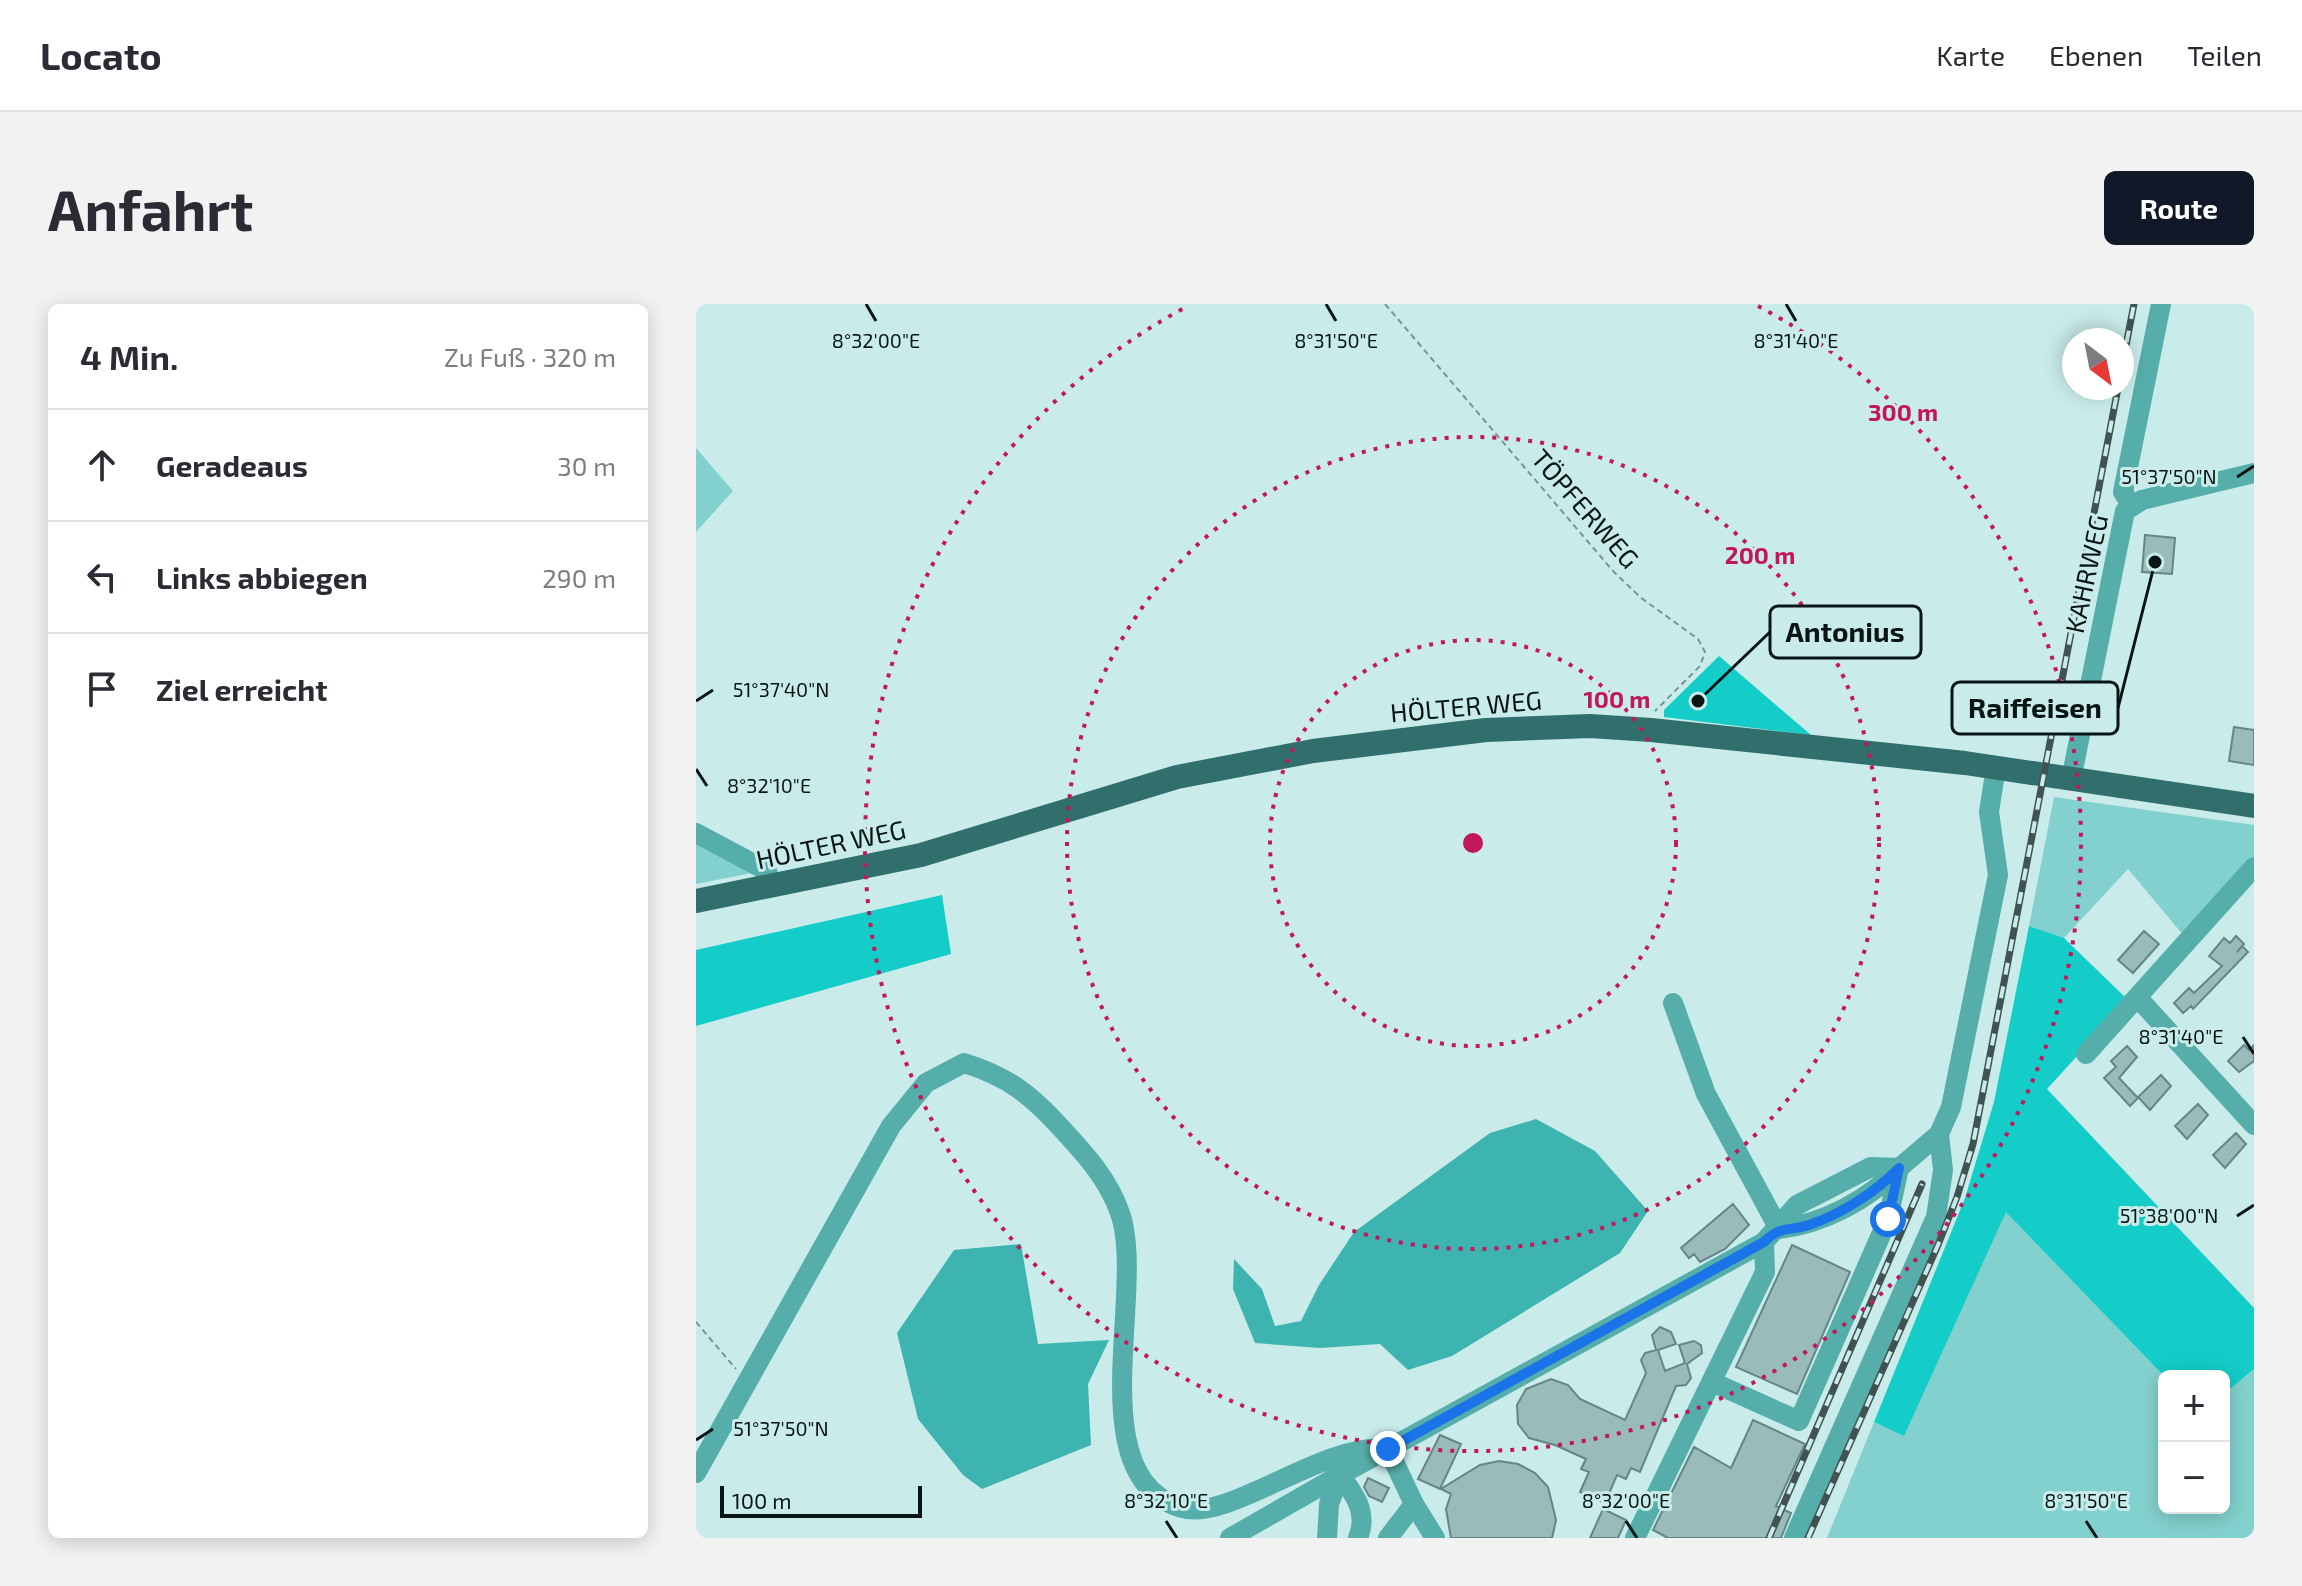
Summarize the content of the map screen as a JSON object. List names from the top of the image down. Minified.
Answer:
{"streets":{"main road":["HÖLTER WEG"],"street":["KAHRWEG"],"path":["TÖPFERWEG"]},"crossings":[["TÖPFERWEG","HÖLTER WEG"],["KAHRWEG","HÖLTER WEG"]],"places":["Raiffeisen","Antonius"],"scale_bar":"100 m","north":"bottom right","page":{"header":"Locato","nav":["Karte","Ebenen","Teilen"],"buttons":"Route","title":"Anfahrt","heading":["4 Min.","Zu Fuß · 320 m"],"list":[["Geradeaus","30 m"],["Links abbiegen","290 m"],"Ziel erreicht"],"map_buttons":["+","−"],"scale":"100 m"},"coordinates":["8°32'00\"E","8°31'50\"E","8°31'40\"E","51°37'50\"N","51°37'40\"N","8°32'10\"E","51°38'00\"N"],"rings":["300 m","200 m","100 m"]}
